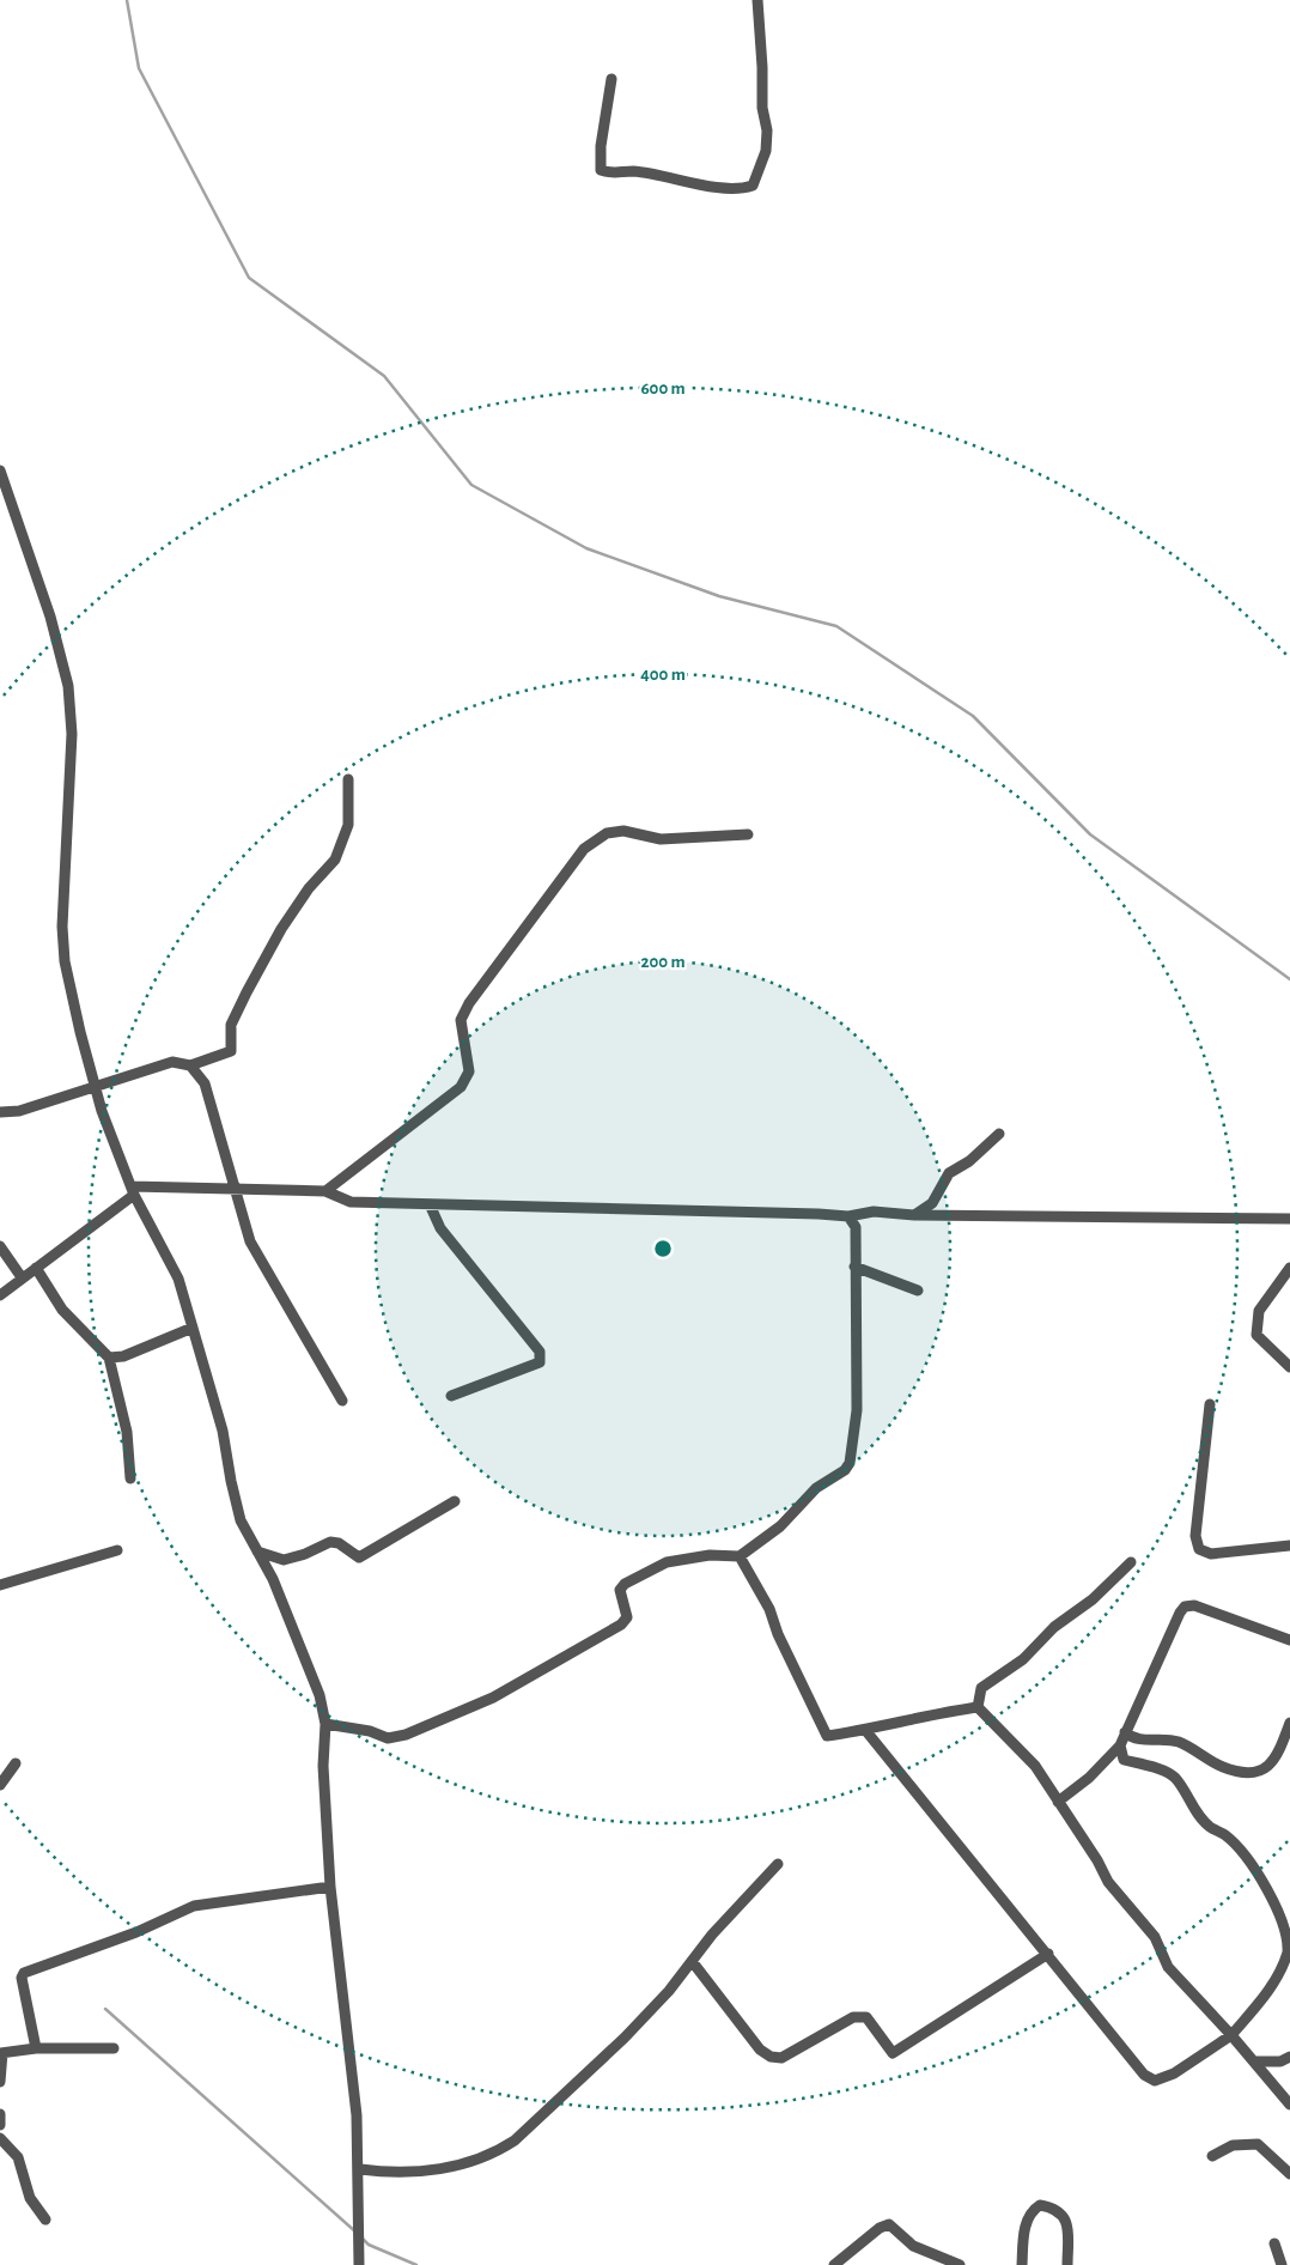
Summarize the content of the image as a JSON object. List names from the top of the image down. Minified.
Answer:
{"rings":["600 m","400 m","200 m"]}
